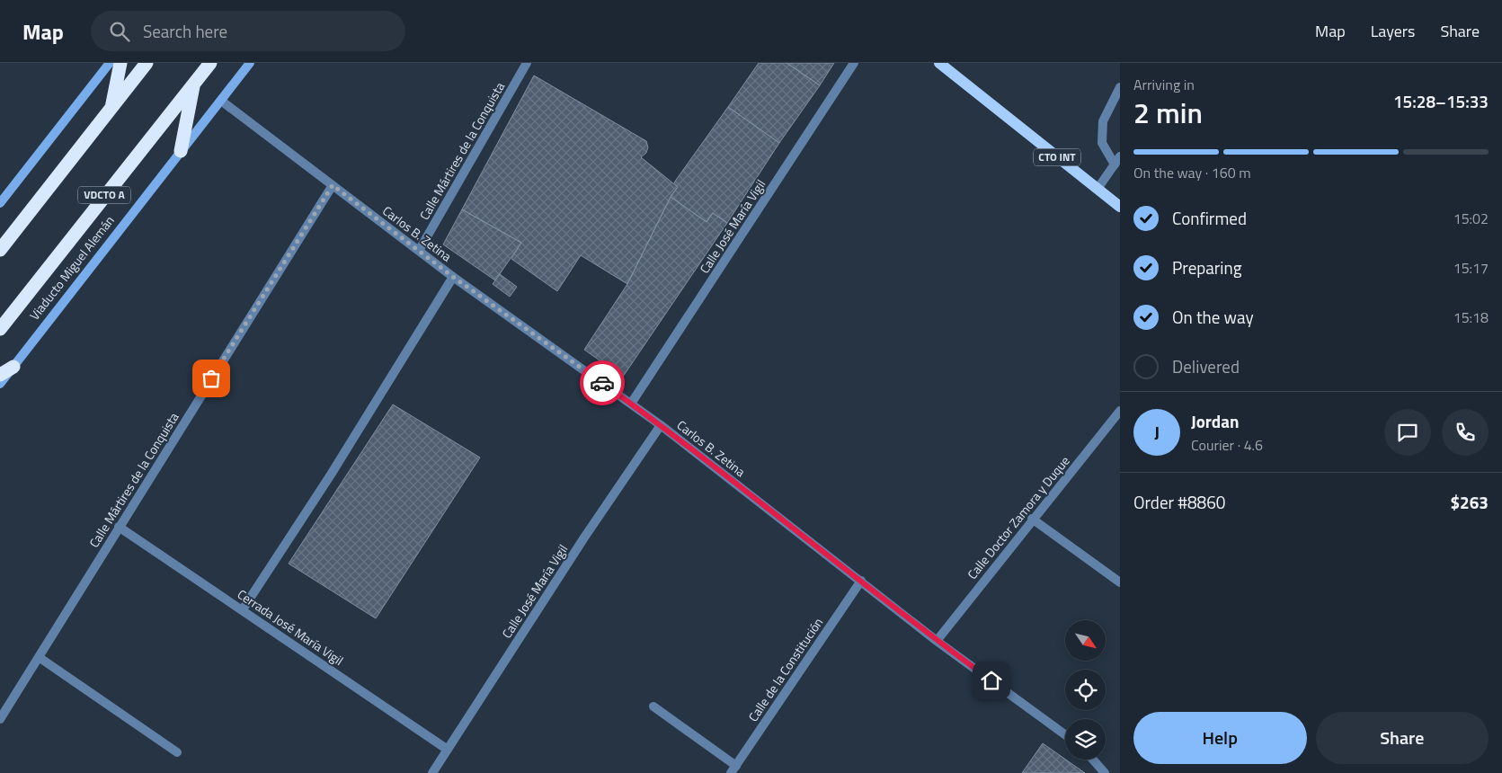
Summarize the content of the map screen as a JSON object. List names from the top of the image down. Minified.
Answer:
{"streets":{"highway":["VDCTO A","Viaducto Miguel Alemán"],"main road":["CTO INT"],"street":["Calle Mártires de la Conquista","Calle José María Vigil","Carlos B. Zetina","Calle Doctor Zamora y Duque","Cerrada José María Vigil","Calle de la Constitución"]},"crossings":[["Calle Mártires de la Conquista","Carlos B. Zetina"],["Calle Mártires de la Conquista","Cerrada José María Vigil"],["Calle José María Vigil","Carlos B. Zetina"],["Calle José María Vigil","Cerrada José María Vigil"],["Carlos B. Zetina","Viaducto Miguel Alemán"],["Carlos B. Zetina","Calle Doctor Zamora y Duque"],["Carlos B. Zetina","Calle de la Constitución"]],"north":"bottom right","page":{"header":"Map","search":"Search here","nav":["Map","Layers","Share"],"heading":["2 min","Arriving in","15:28–15:33"],"panel":["Jordan","Courier · 4.6","Order #8860","$263"],"bar":"On the way · 160 m","list":[["Confirmed","15:02"],["Preparing","15:17"],["On the way","15:18"],"Delivered"],"round":"J","buttons":["Help","Share"]}}
